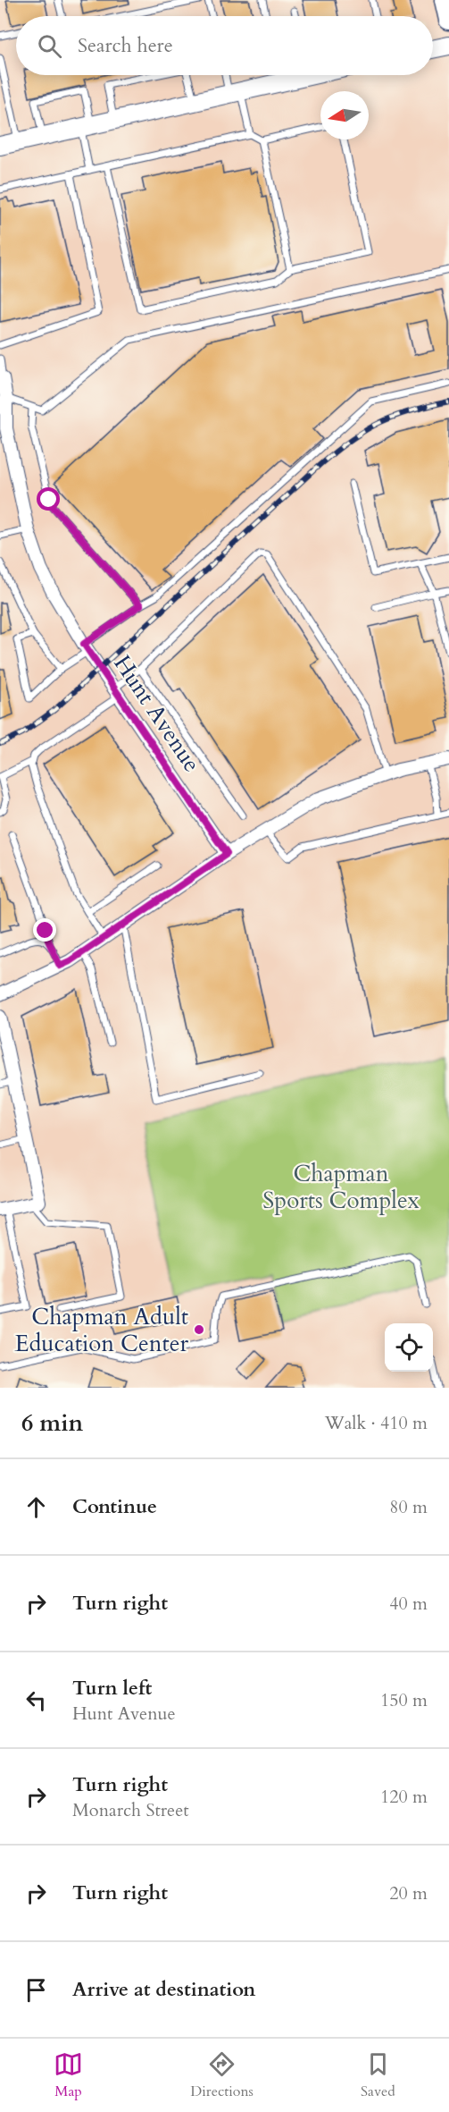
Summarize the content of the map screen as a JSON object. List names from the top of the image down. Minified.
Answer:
{"streets":{"street":["Hunt Avenue"]},"parks":["Chapman Sports Complex"],"places":["Chapman Adult Education Center"],"north":"left","page":{"search":"Search here","heading":["6 min","Walk · 410 m"],"list":[["Continue","80 m"],["Turn right","40 m"],["Turn left","Hunt Avenue","150 m"],["Turn right","Monarch Street","120 m"],["Turn right","20 m"],"Arrive at destination"],"nav":["Map","Directions","Saved"]}}
